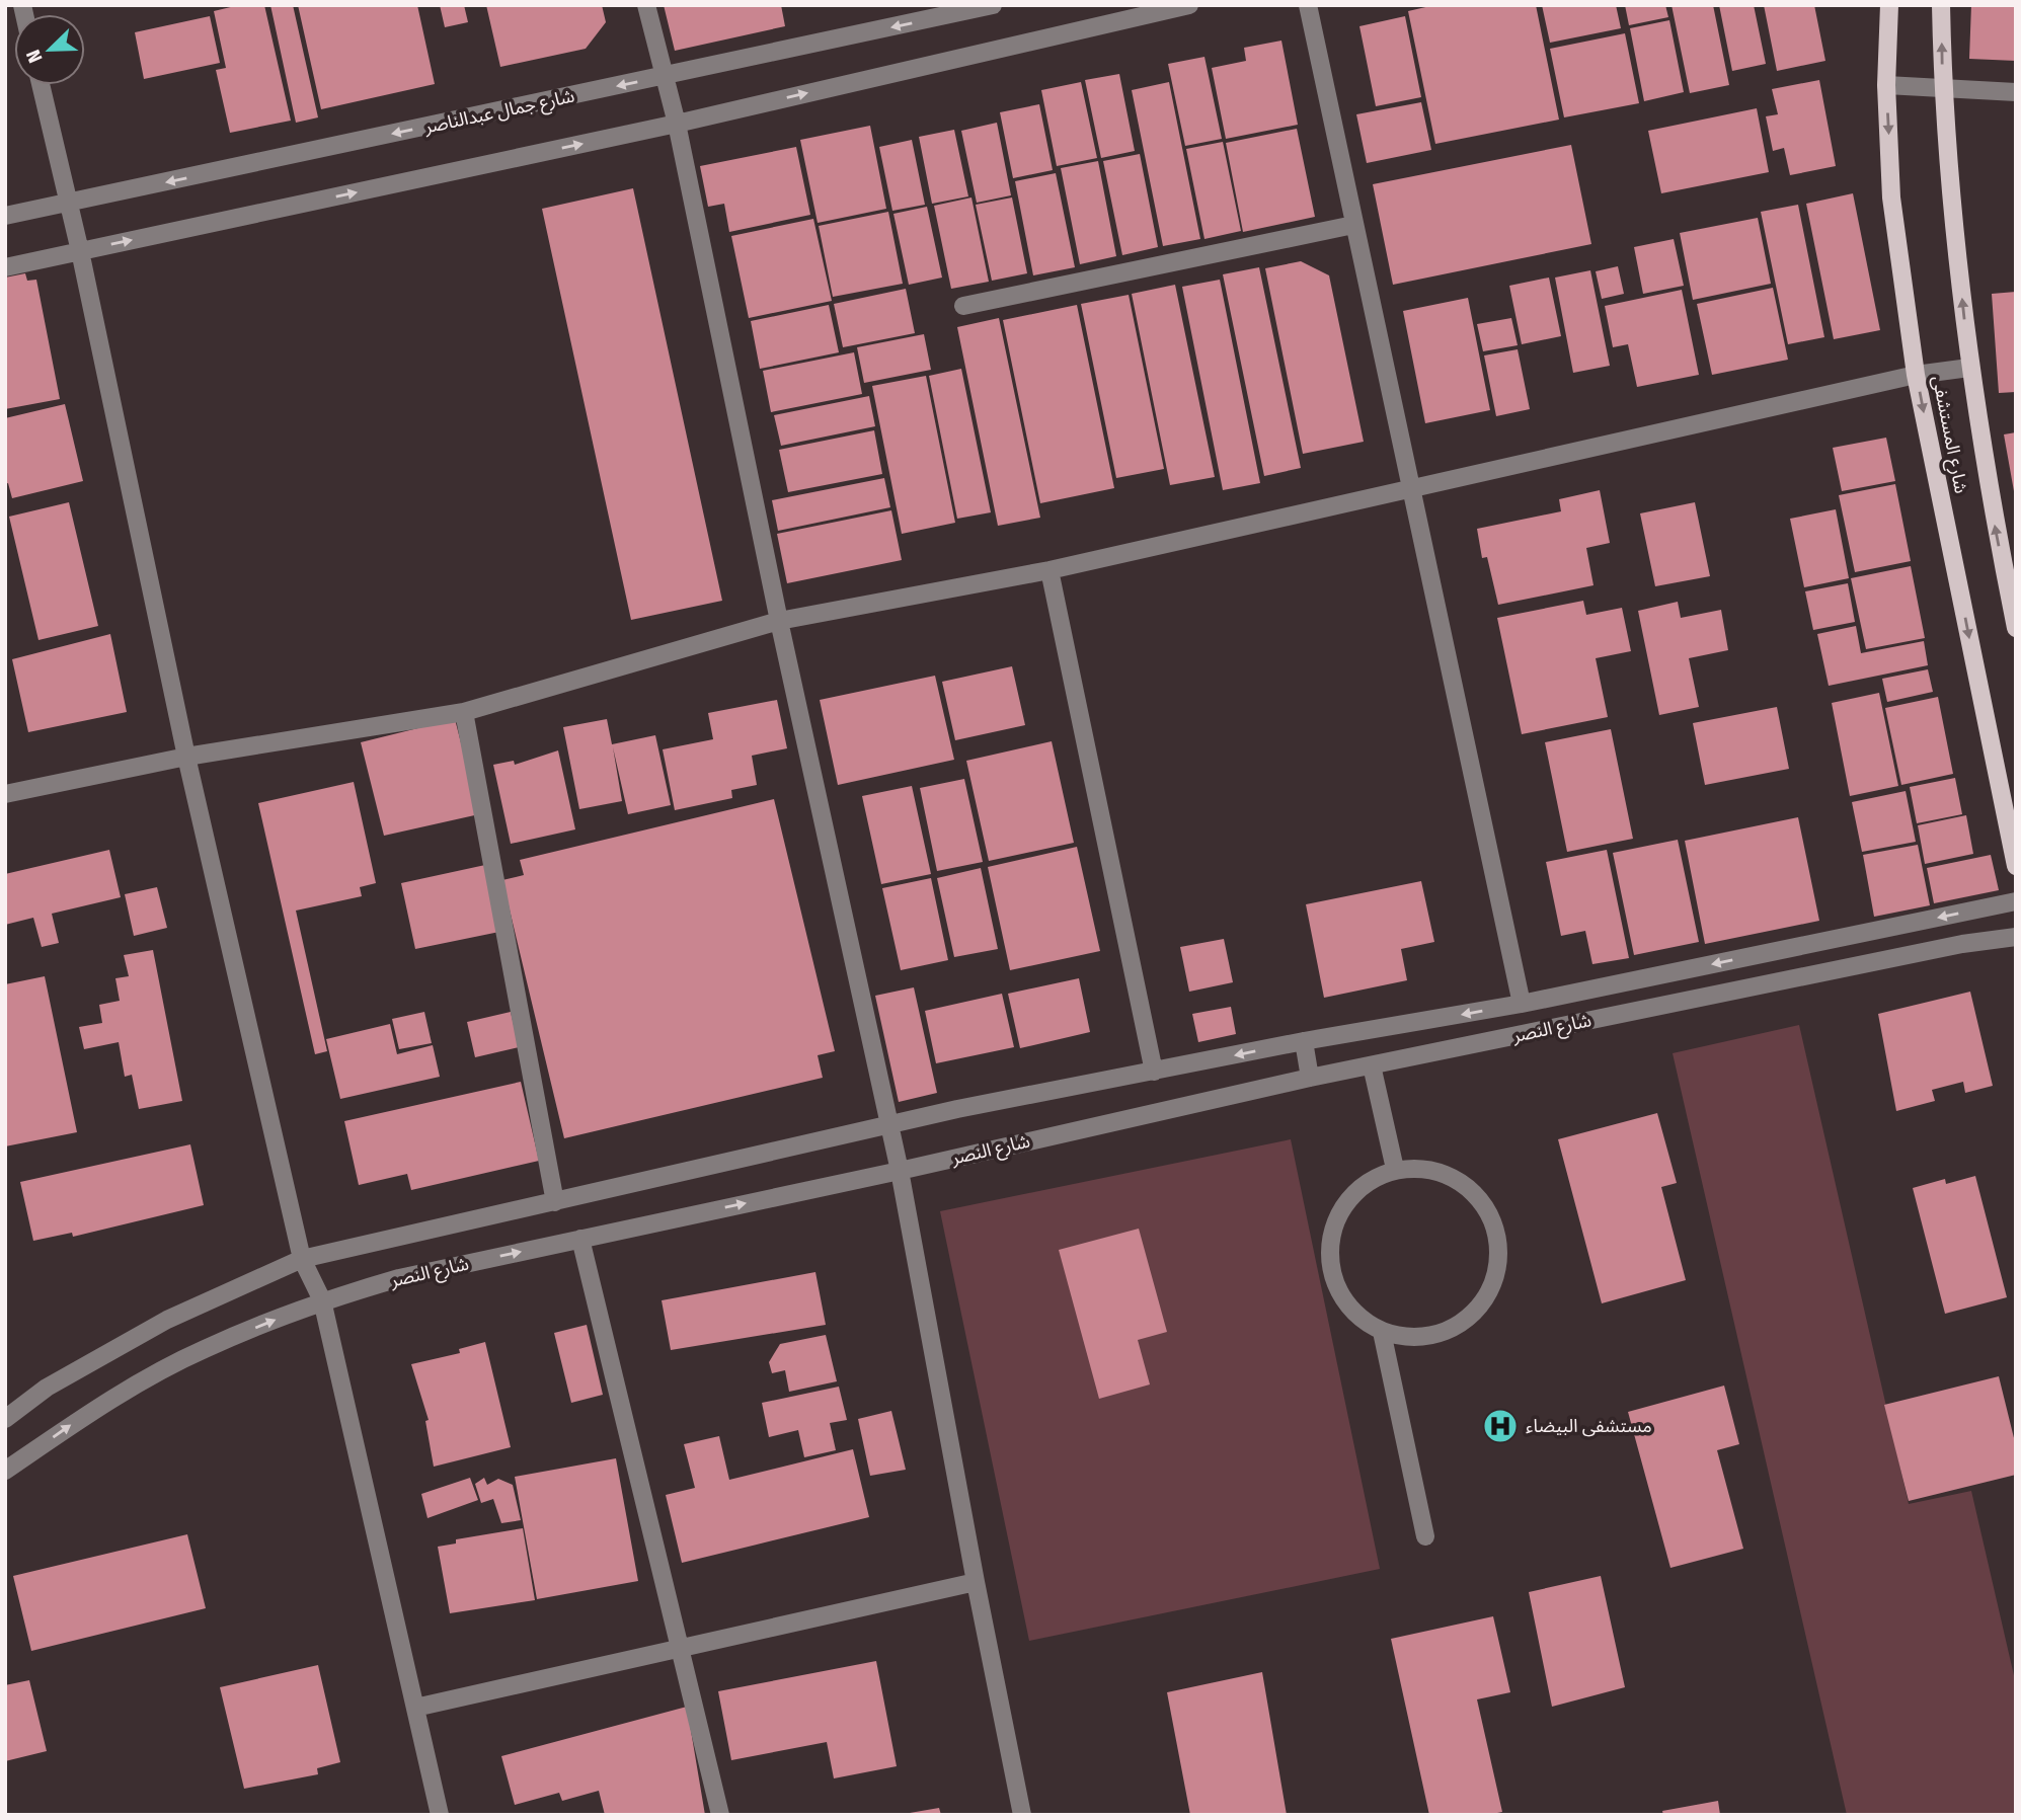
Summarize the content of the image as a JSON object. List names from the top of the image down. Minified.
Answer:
{"streets":{"main road":["شارع المستشفى"],"street":["شارع جمال عبدالناصر","شارع النصر"]},"places":{"hospital":["مستشفى البيضاء"]},"north":"bottom left"}
